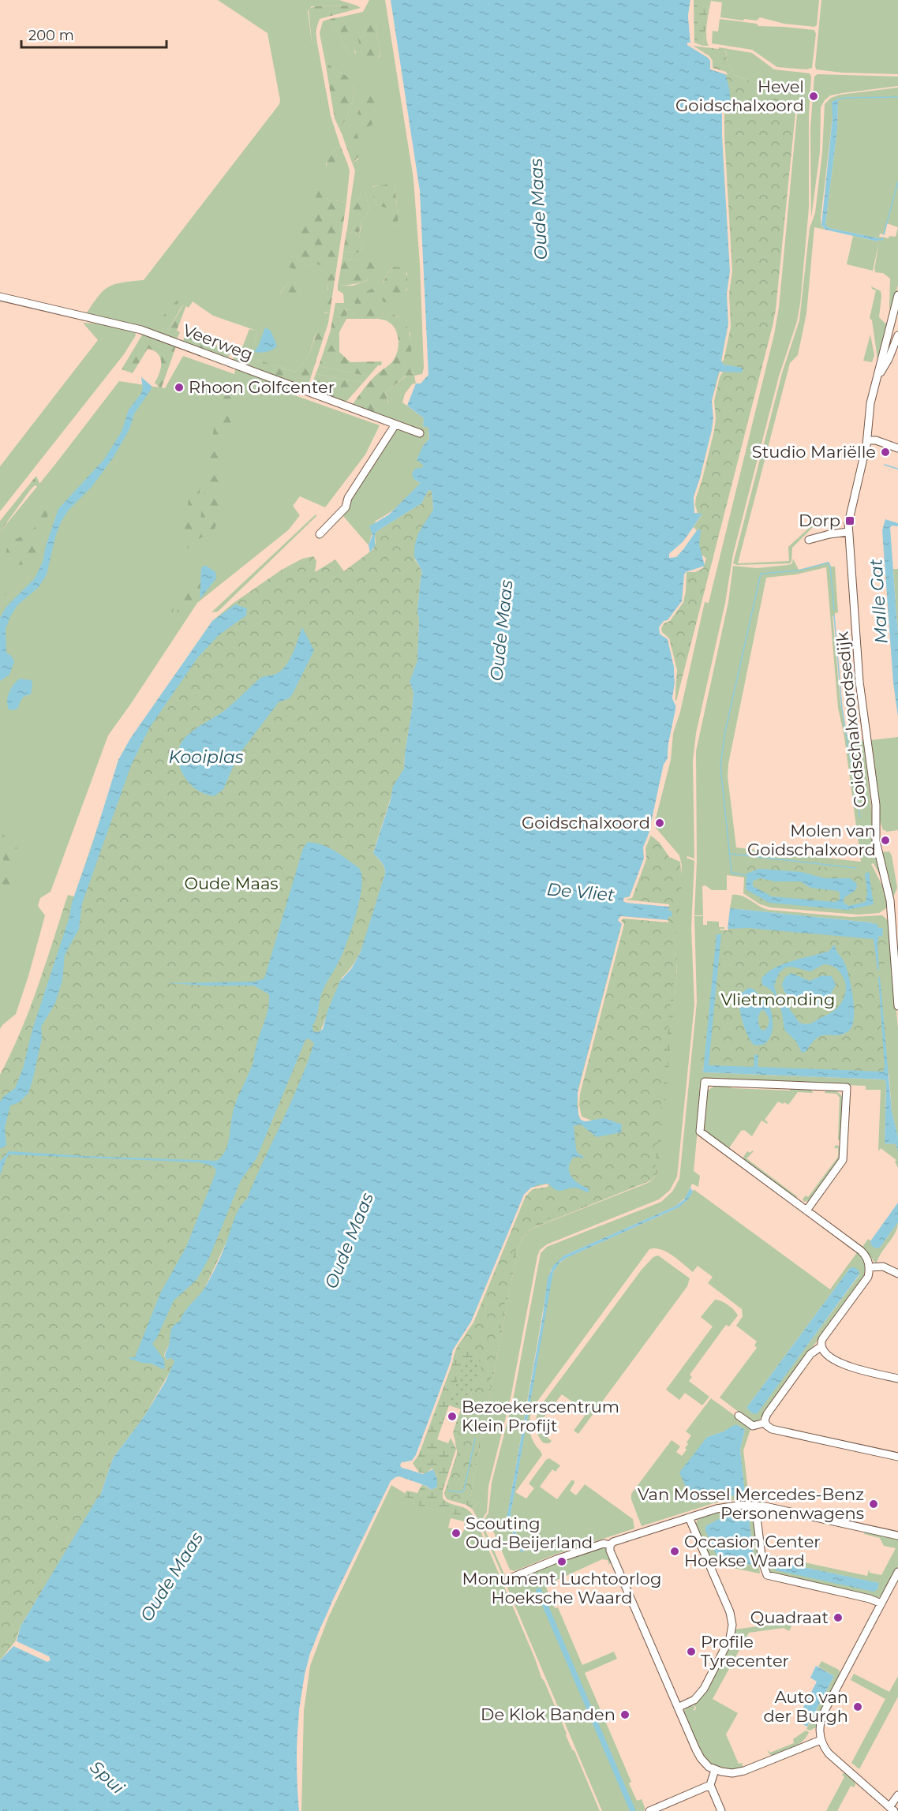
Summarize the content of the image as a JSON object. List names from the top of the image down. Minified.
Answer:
{"streets":{"street":["Veerweg","Goidschalxoordsedijk"]},"water":["Oude Maas","Malle Gat","Kooiplas","De Vliet","Spui"],"parks":["Oude Maas","Vlietmonding"],"places":{"other":["Hevel Goidschalxoord","Rhoon Golfcenter","Studio Mariëlle","Goidschalxoord","Molen van Goidschalxoord","Bezoekerscentrum Klein Profijt","Van Mossel Mercedes-Benz Personenwagens","Scouting Oud-Beijerland","Occasion Center Hoekse Waard","Monument Luchtoorlog Hoeksche Waard","Quadraat","Profile Tyrecenter","Auto van der Burgh","De Klok Banden"],"transit":["Dorp"]},"scale_bar":"200 m"}
